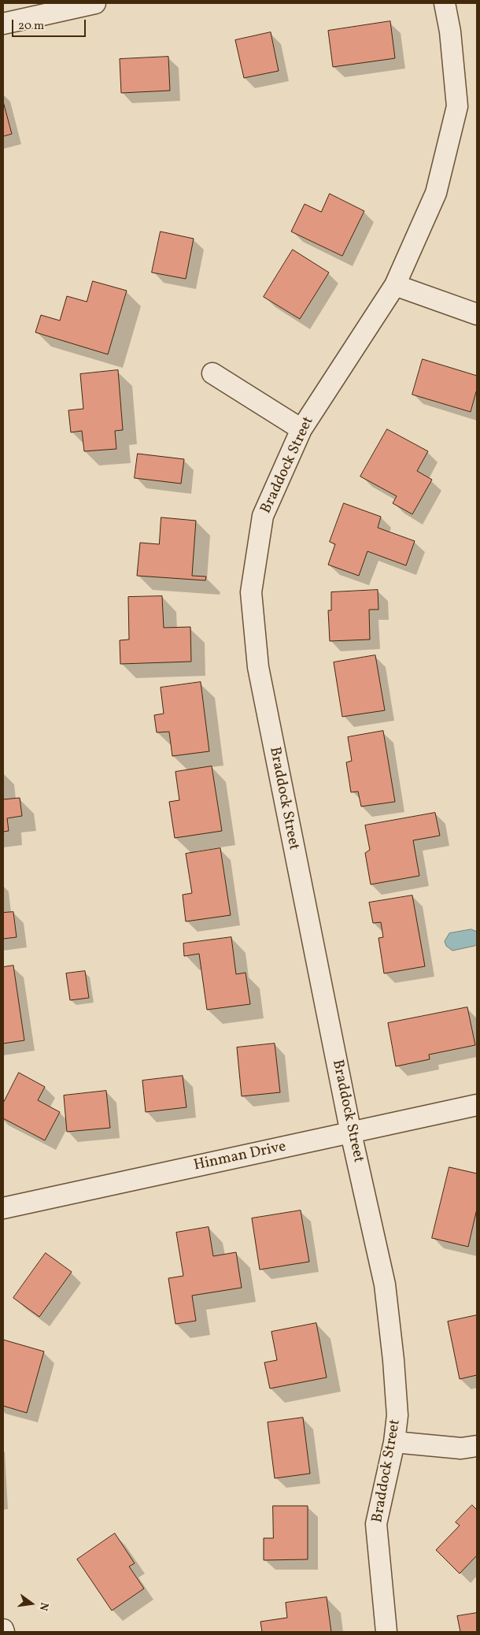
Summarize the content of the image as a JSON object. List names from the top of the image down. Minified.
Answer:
{"streets":{"street":["Braddock Street","Hinman Drive"]},"crossings":[["Braddock Street","Hinman Drive"]],"scale_bar":"20 m","north":"right"}
